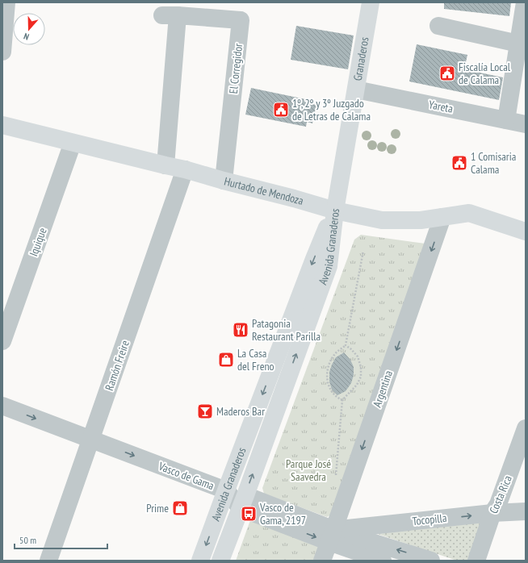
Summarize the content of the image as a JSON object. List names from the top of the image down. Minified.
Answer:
{"streets":{"main road":["Granaderos","Hurtado de Mendoza","Avenida Granaderos"],"street":["El Corregidor","Yareta","Iquique","Ramón Freire","Argentina","Vasco de Gama","Costa Rica","Tocopilla"]},"crossings":[["Granaderos","Yareta"],["Granaderos","Hurtado de Mendoza"],["Granaderos","Avenida Granaderos"],["El Corregidor","Hurtado de Mendoza"],["Hurtado de Mendoza","Iquique"],["Hurtado de Mendoza","Avenida Granaderos"],["Hurtado de Mendoza","Ramón Freire"],["Hurtado de Mendoza","Argentina"],["Avenida Granaderos","Vasco de Gama"],["Ramón Freire","Vasco de Gama"],["Argentina","Vasco de Gama"],["Argentina","Tocopilla"],["Vasco de Gama","Tocopilla"],["Costa Rica","Tocopilla"]],"one_way":["Argentina","Tocopilla"],"parks":["Parque José Saavedra"],"places":{"public building":["Fiscalía Local de Calama","1º, 2º y 3º Juzgado de Letras de Calama","1 Comisaria Calama"],"restaurant":["Patagonia Restaurant Parilla"],"shop":["La Casa del Freno","Prime"],"bar":["Maderos Bar"],"bus stop":["Vasco de Gama, 2197"]},"scale_bar":"50 m","north":"bottom"}
